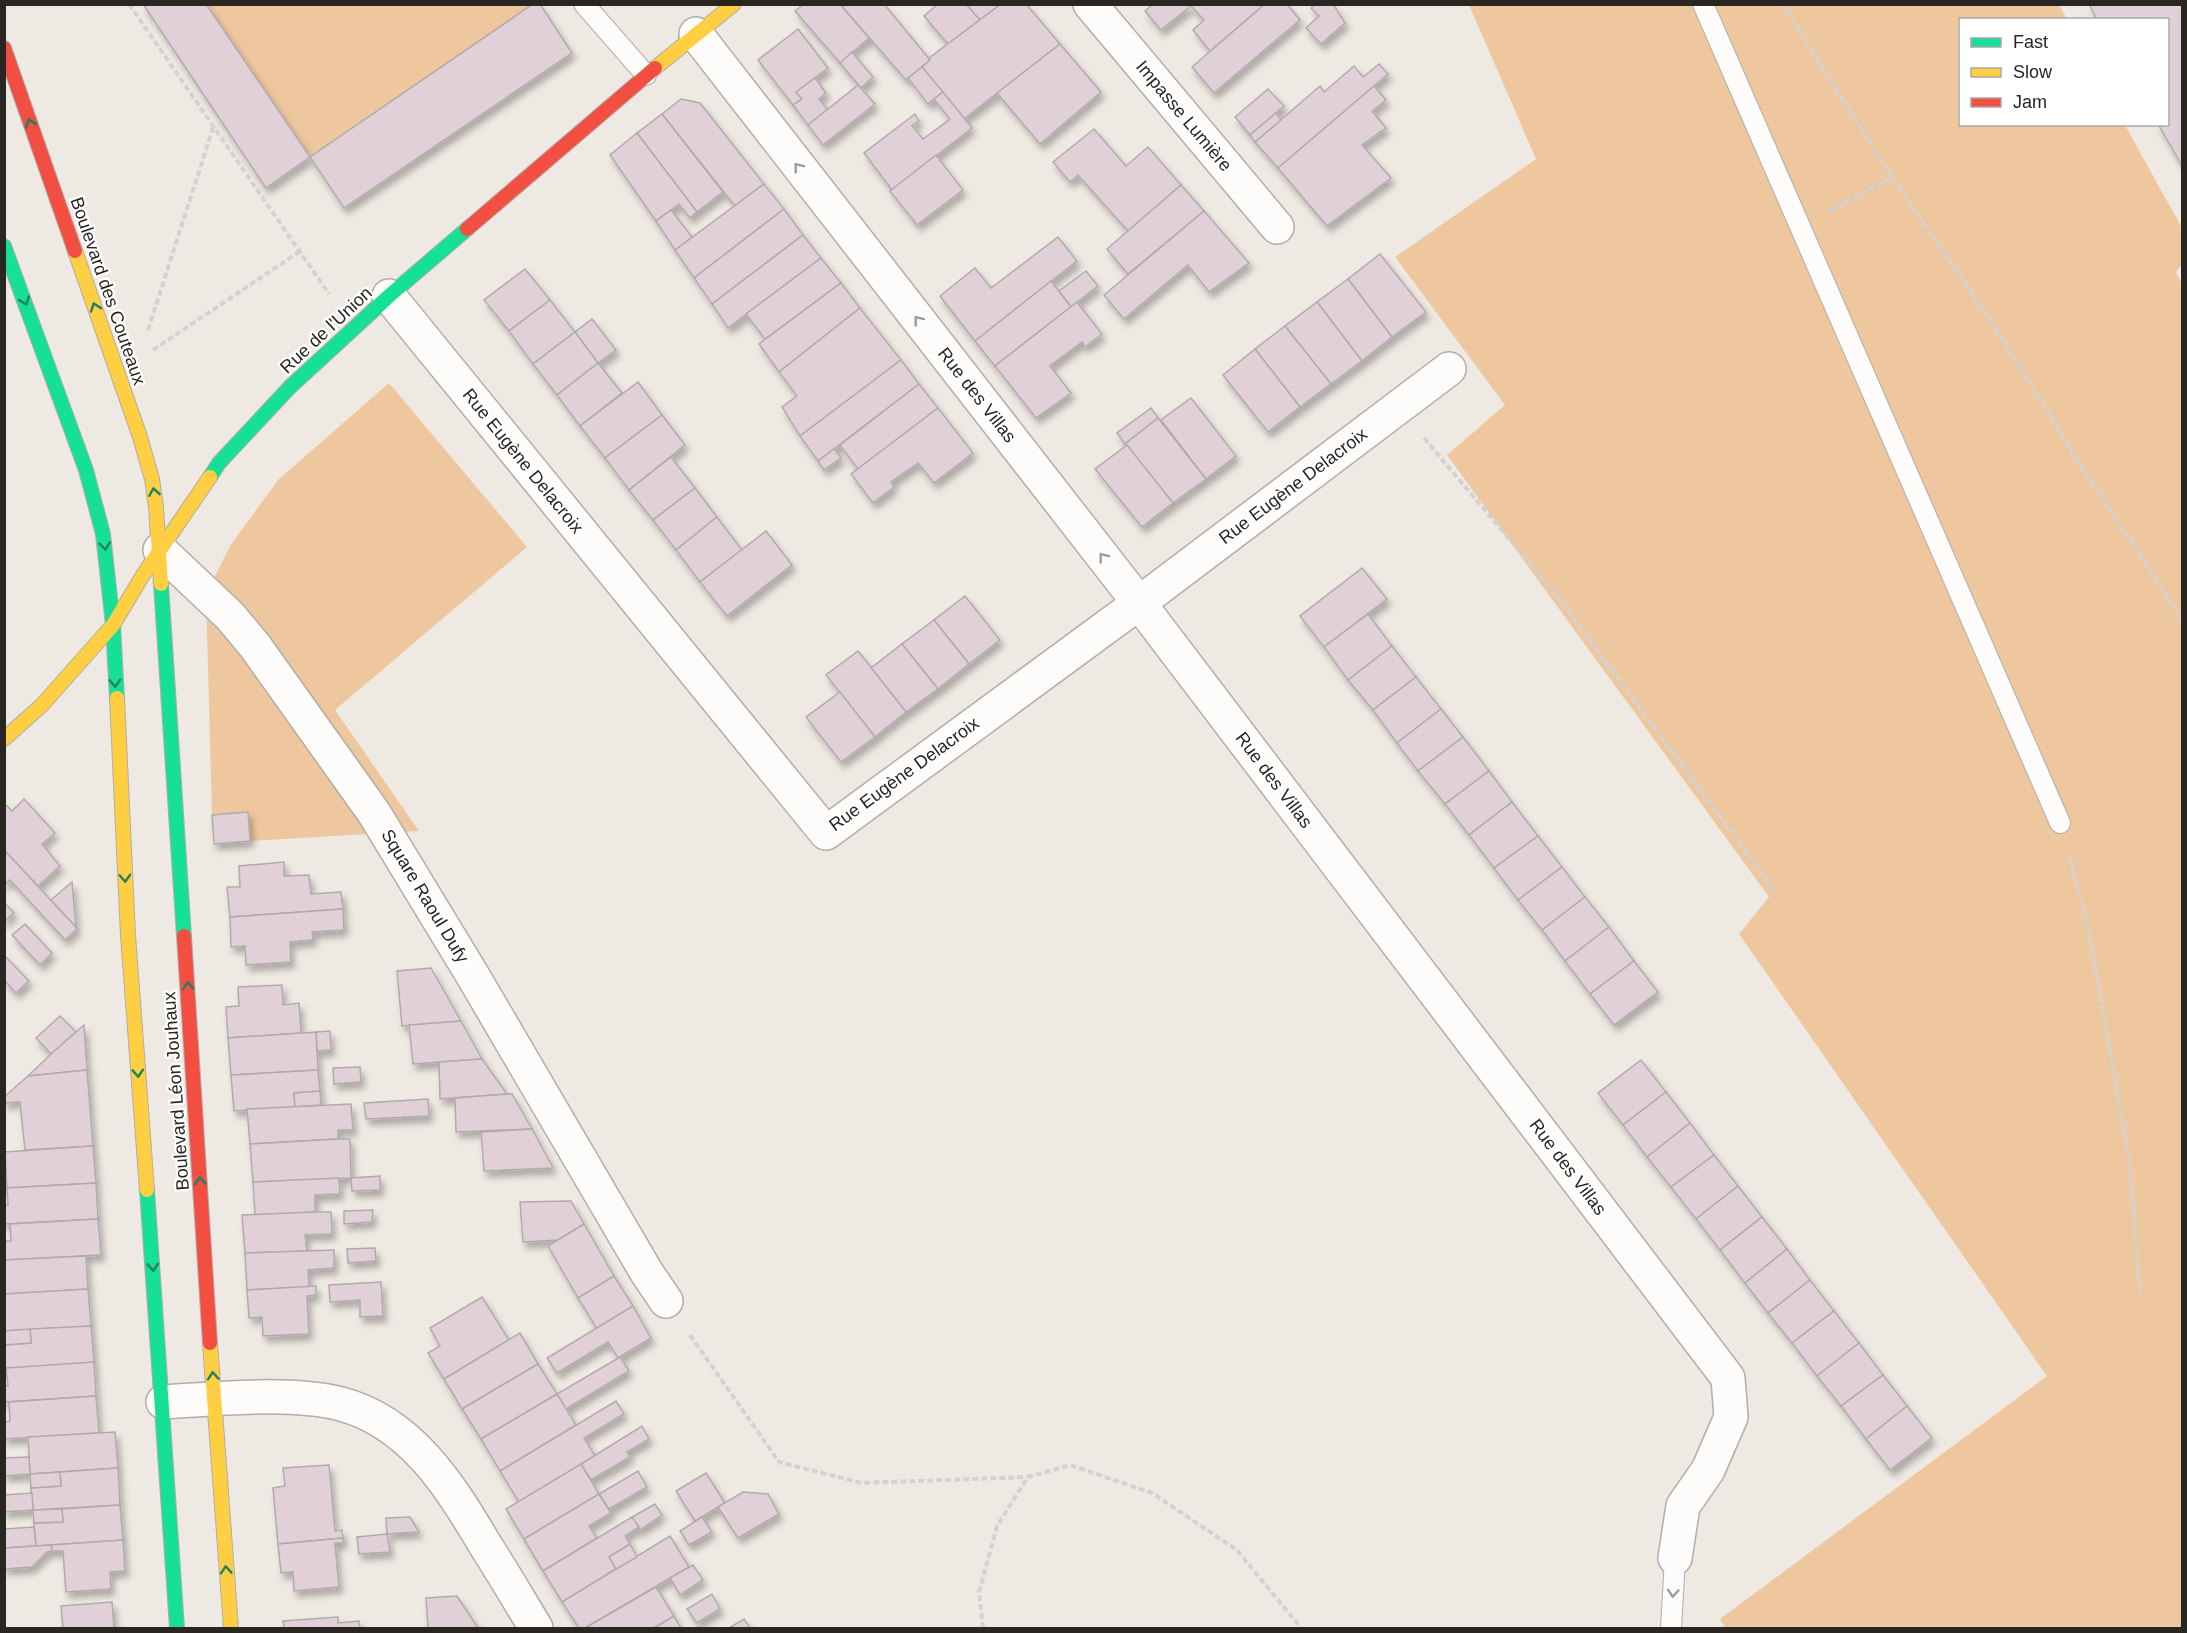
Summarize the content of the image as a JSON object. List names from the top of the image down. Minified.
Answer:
{"streets":{"main road":["Boulevard des Couteaux","Rue de l'Union","Boulevard Léon Jouhaux"],"street":["Impasse Lumière","Rue des Villas","Rue Eugène Delacroix","Square Raoul Dufy"]},"crossings":[["Boulevard des Couteaux","Rue de l'Union"],["Boulevard des Couteaux","Square Raoul Dufy"],["Boulevard des Couteaux","Boulevard Léon Jouhaux"],["Rue de l'Union","Rue des Villas"],["Rue de l'Union","Rue Eugène Delacroix"],["Rue de l'Union","Square Raoul Dufy"],["Rue de l'Union","Boulevard Léon Jouhaux"],["Rue des Villas","Rue Eugène Delacroix"],["Square Raoul Dufy","Boulevard Léon Jouhaux"]],"one_way":["Rue des Villas"],"legend":["Fast","Slow","Jam"]}
